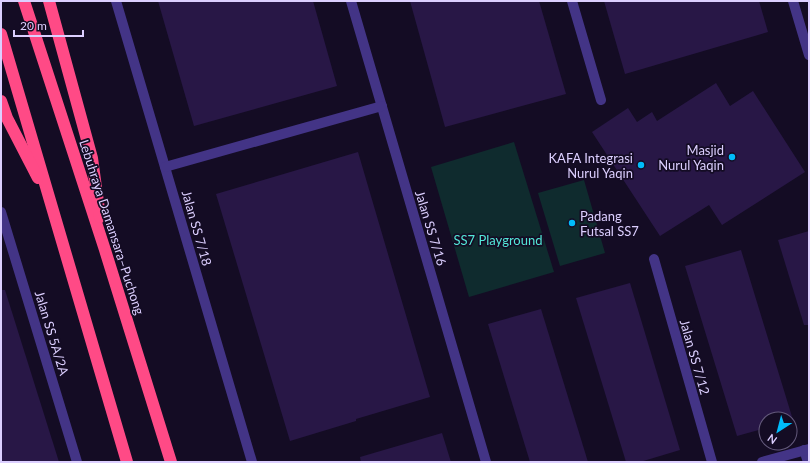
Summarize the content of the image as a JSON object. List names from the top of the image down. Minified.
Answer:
{"streets":{"highway":["Lebuhraya Damansara–Puchong"],"street":["Jalan SS 7/18","Jalan SS 7/16","Jalan SS 5A/2A","Jalan SS 7/12"]},"parks":["SS7 Playground"],"places":["Masjid Nurul Yaqin","KAFA Integrasi Nurul Yaqin","Padang Futsal SS7"],"scale_bar":"20 m","north":"bottom left"}
